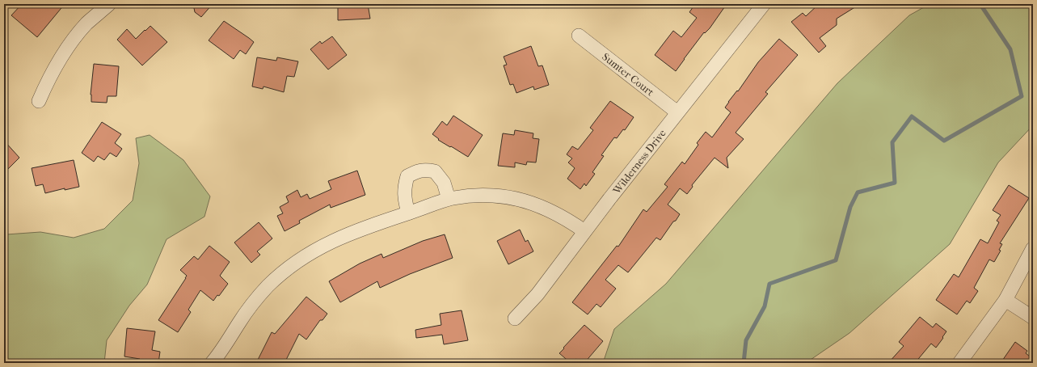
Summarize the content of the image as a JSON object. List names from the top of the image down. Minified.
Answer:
{"streets":{"street":["Sumter Court","Wilderness Drive"]},"crossings":[["Sumter Court","Wilderness Drive"]]}
